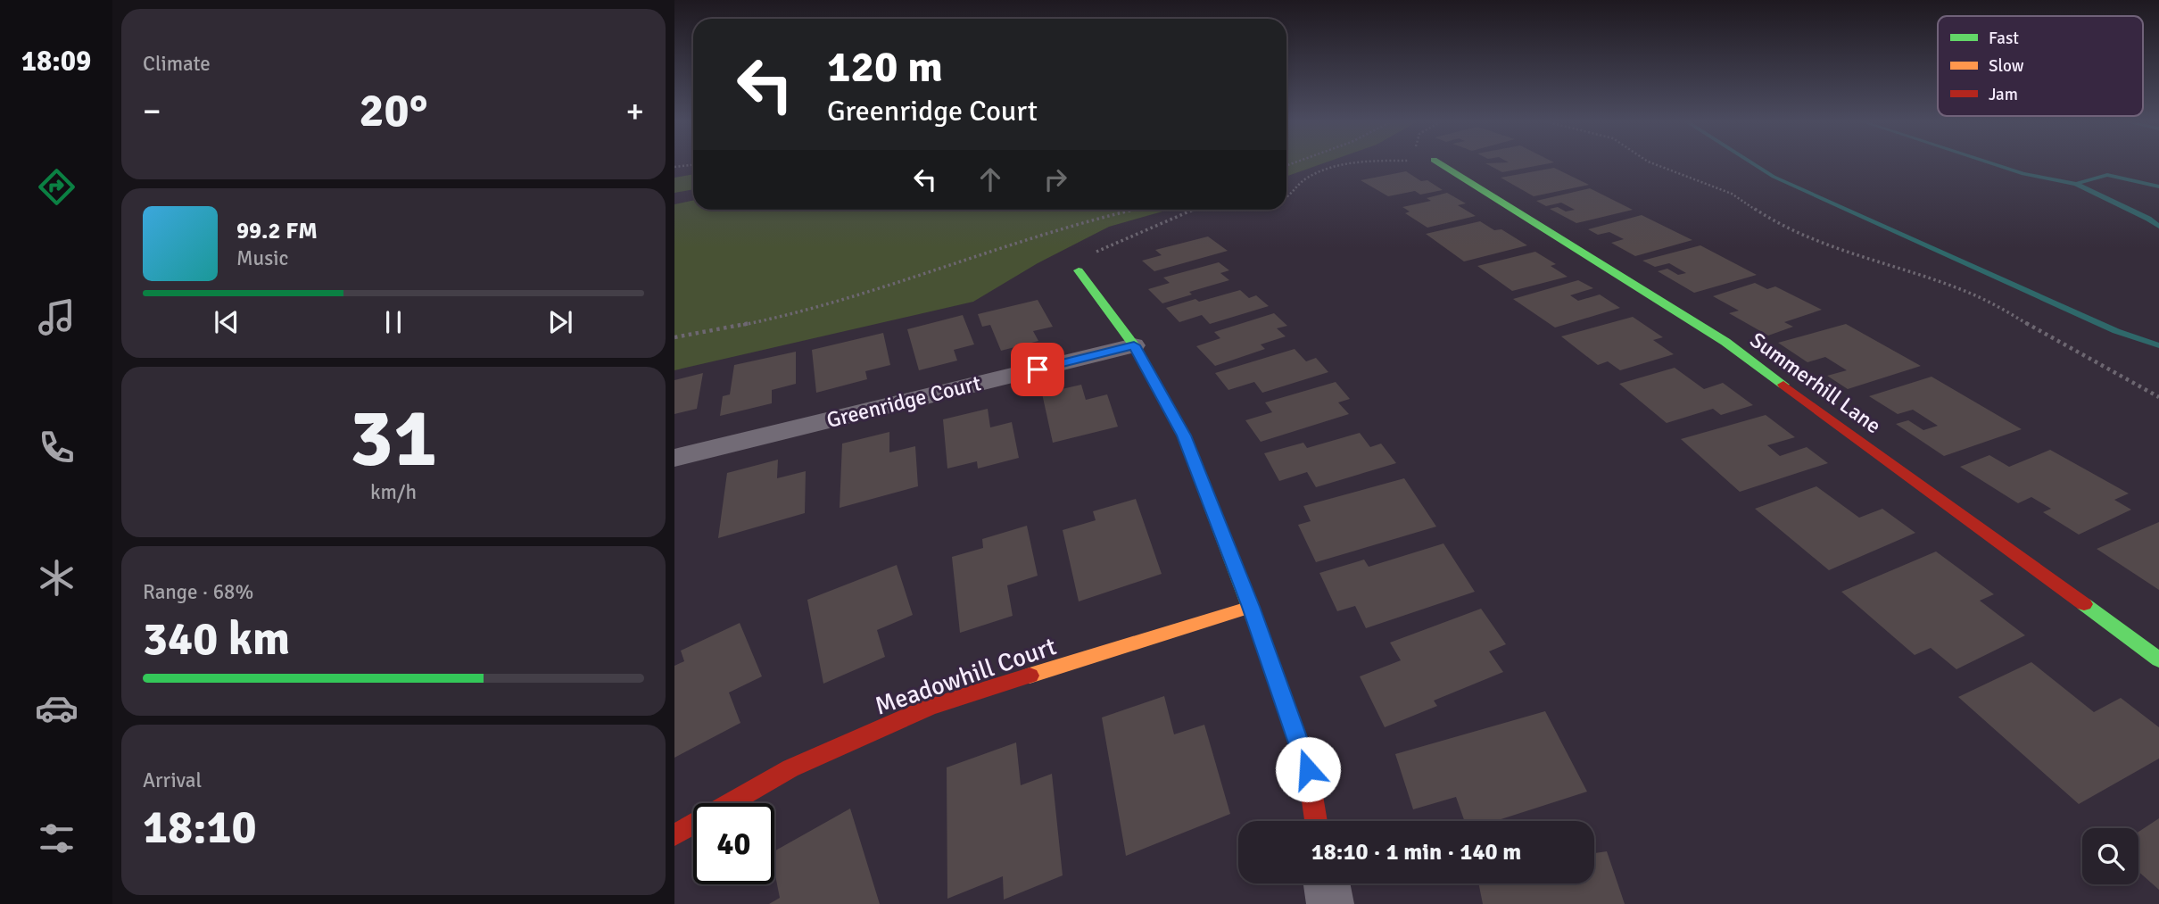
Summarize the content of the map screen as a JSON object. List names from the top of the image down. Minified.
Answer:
{"streets":{"street":["Summerhill Lane","Greenridge Court","Meadowhill Court"]},"legend":["Fast","Slow","Jam"],"page":{"tabs":"18:09","tile":["Climate",["31","km/h"],["Range · 68%","340 km"],["Arrival","18:10"]],"turn":["120 m","Greenridge Court"],"heat":["−","20°","+"],"song":["99.2 FM","Music"],"limit":"40","trip":"18:10 · 1 min · 140 m"}}
